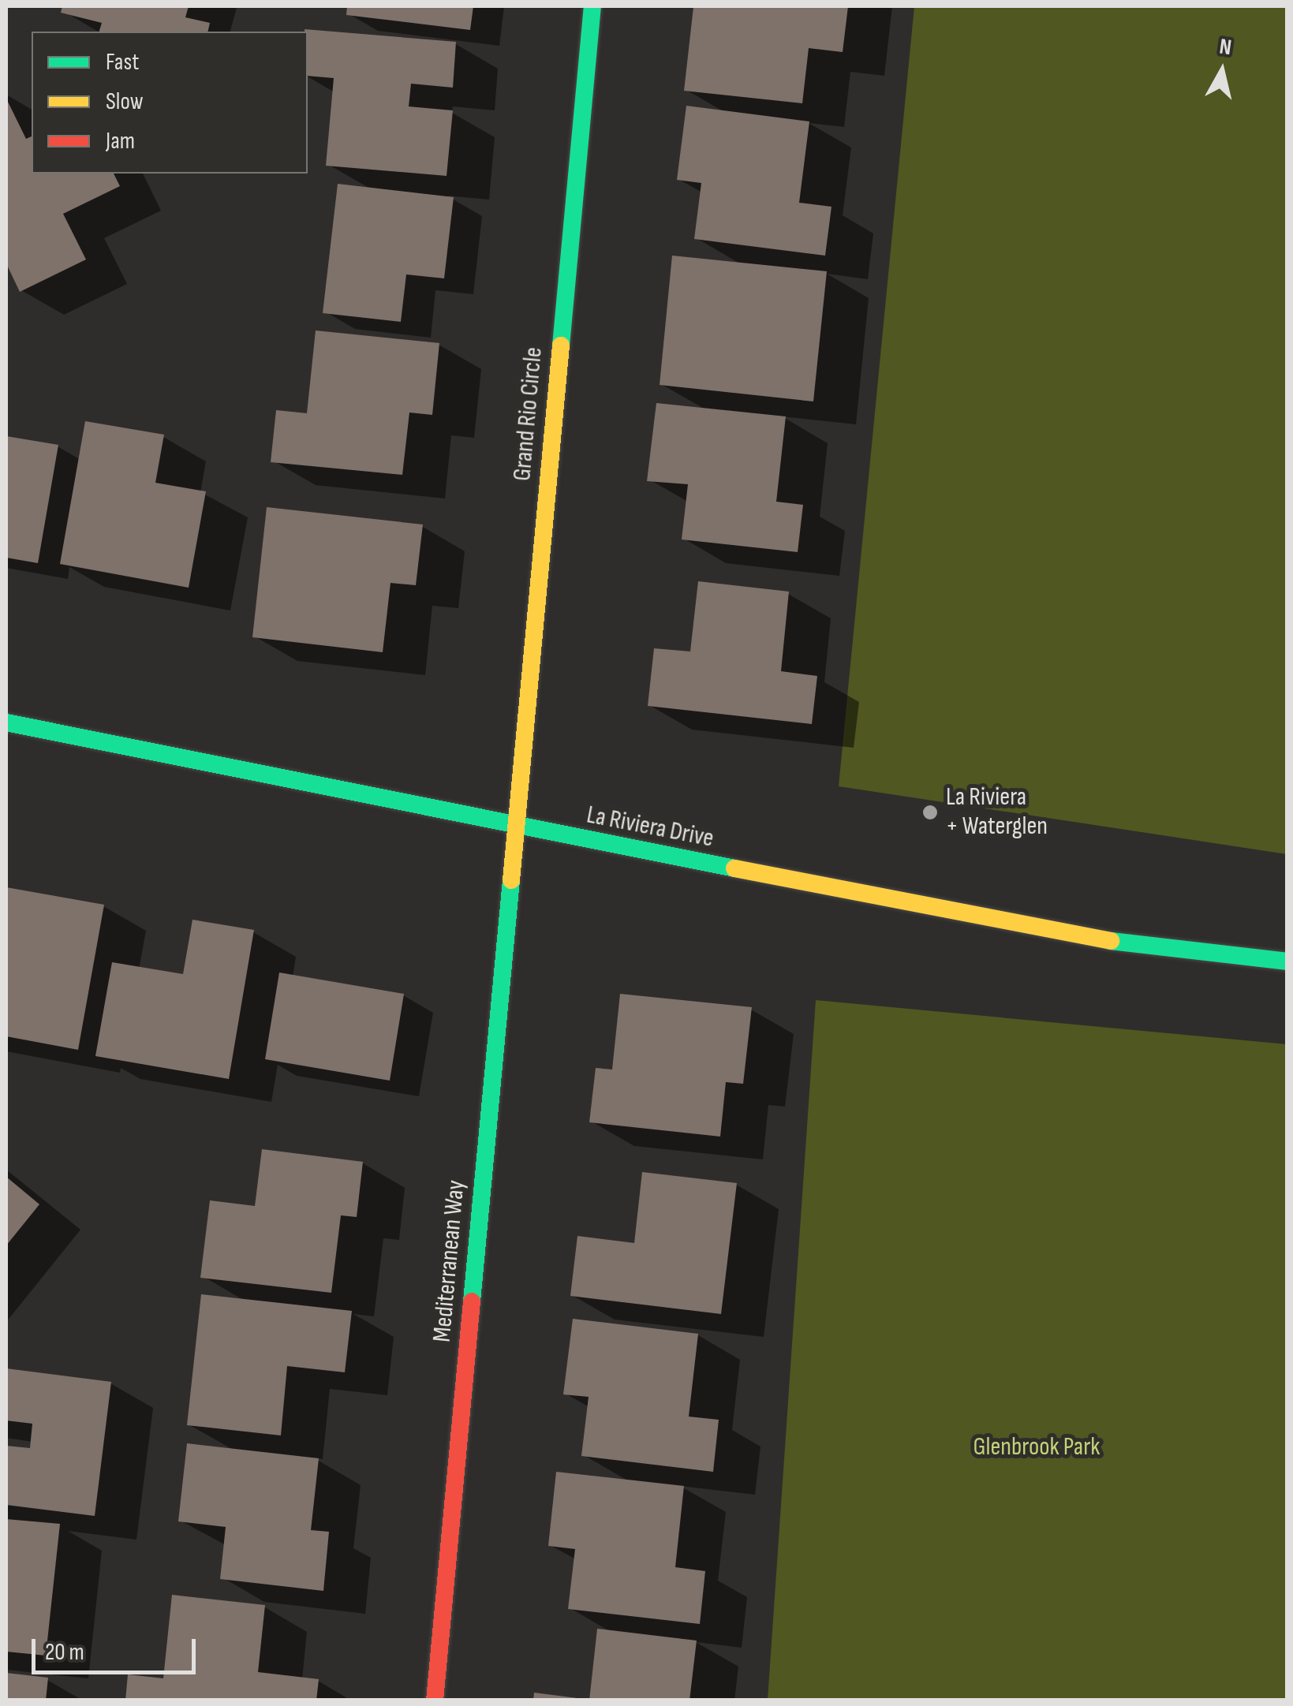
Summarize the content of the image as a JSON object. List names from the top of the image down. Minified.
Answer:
{"streets":{"street":["Grand Rio Circle","La Riviera Drive","Mediterranean Way"]},"crossings":[["Grand Rio Circle","La Riviera Drive"],["Grand Rio Circle","Mediterranean Way"],["La Riviera Drive","Mediterranean Way"]],"parks":["Glenbrook Park"],"places":["La Riviera + Waterglen"],"legend":["Fast","Slow","Jam"],"scale_bar":"20 m","north":"top"}
